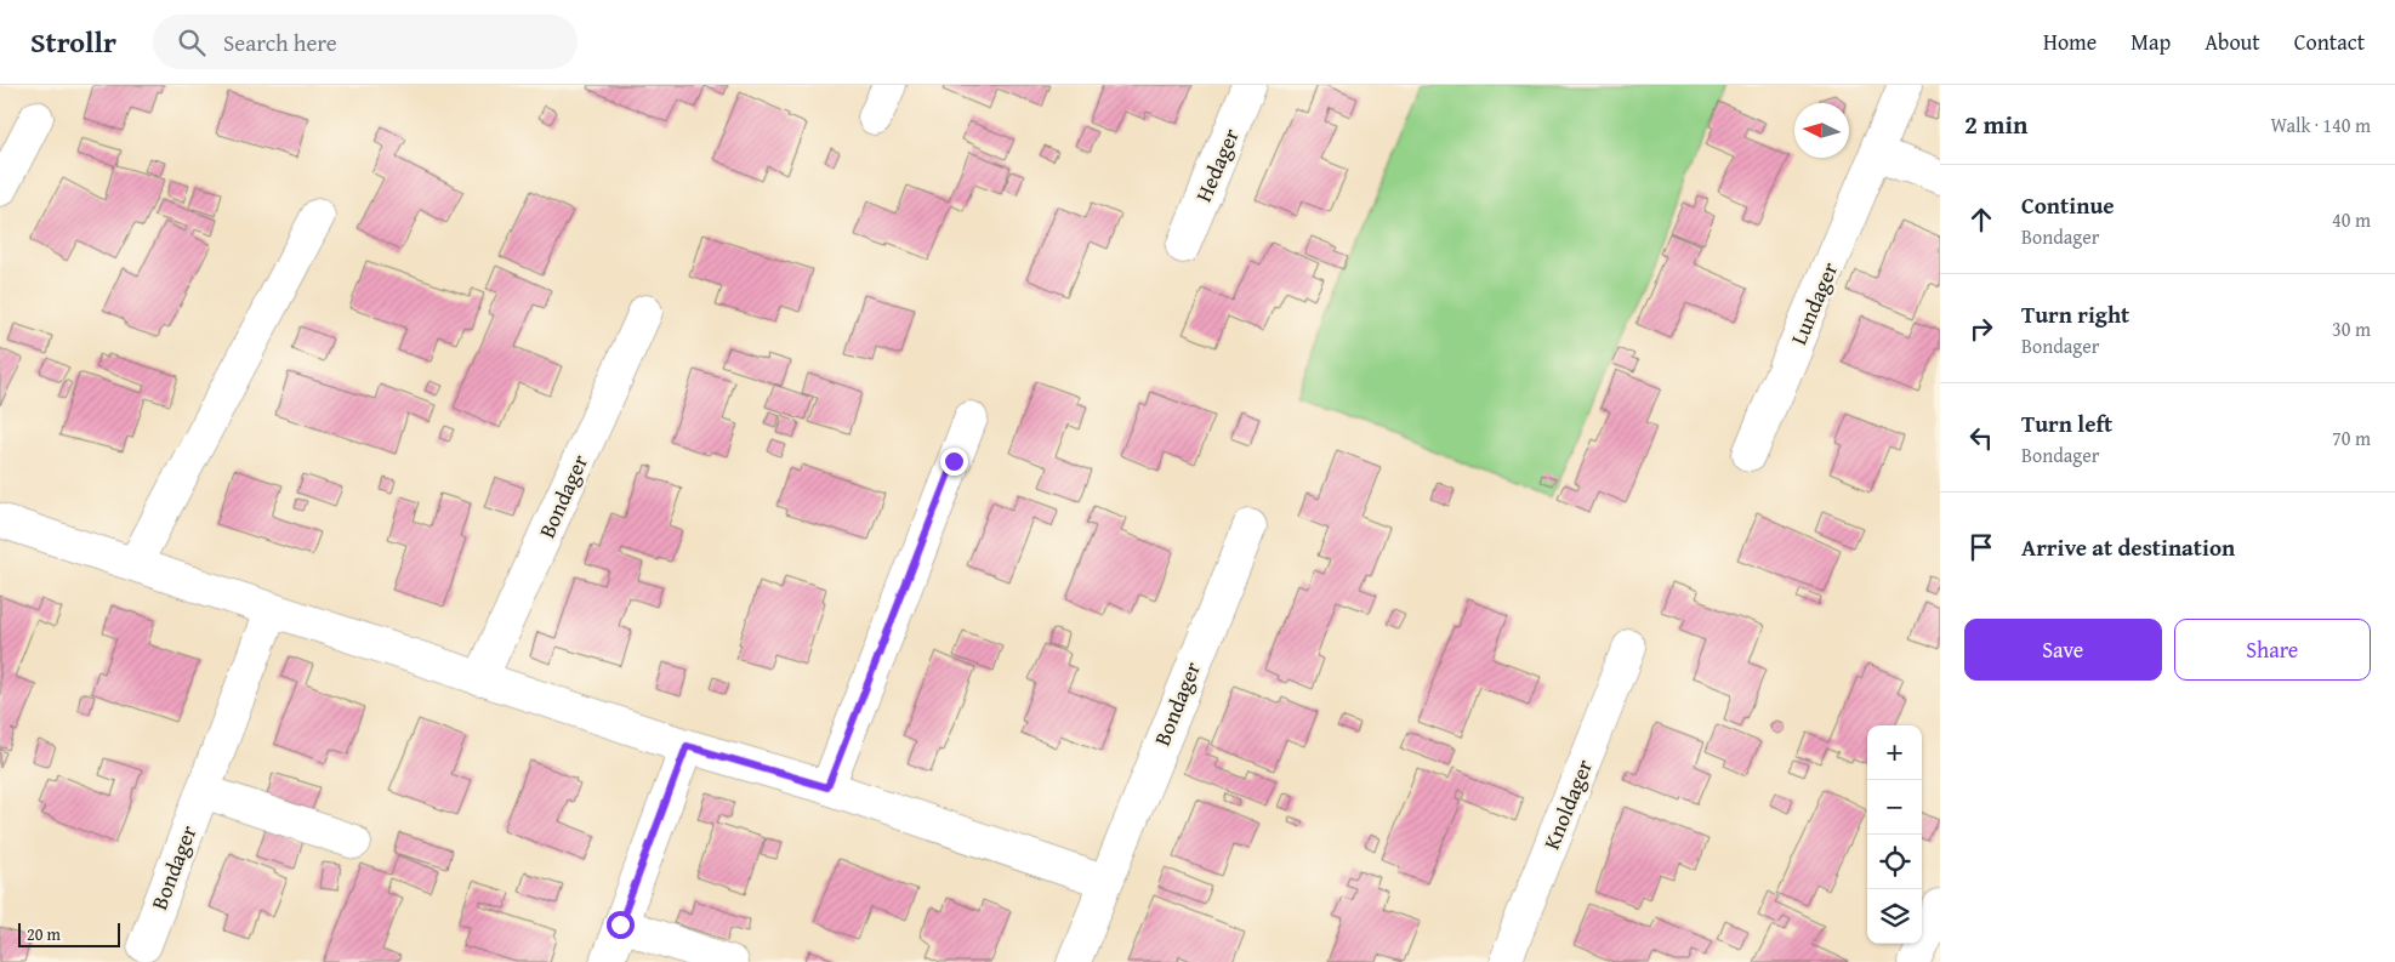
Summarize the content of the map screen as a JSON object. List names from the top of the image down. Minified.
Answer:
{"streets":{"street":["Hedager","Lundager","Bondager","Knoldager"]},"scale_bar":"20 m","north":"left","page":{"header":"Strollr","search":"Search here","nav":["Home","Map","About","Contact"],"heading":["2 min","Walk · 140 m"],"list":[["Continue","Bondager","40 m"],["Turn right","Bondager","30 m"],["Turn left","Bondager","70 m"],"Arrive at destination"],"buttons":["Save","Share"],"map_buttons":["+","−"],"scale":"20 m"}}
